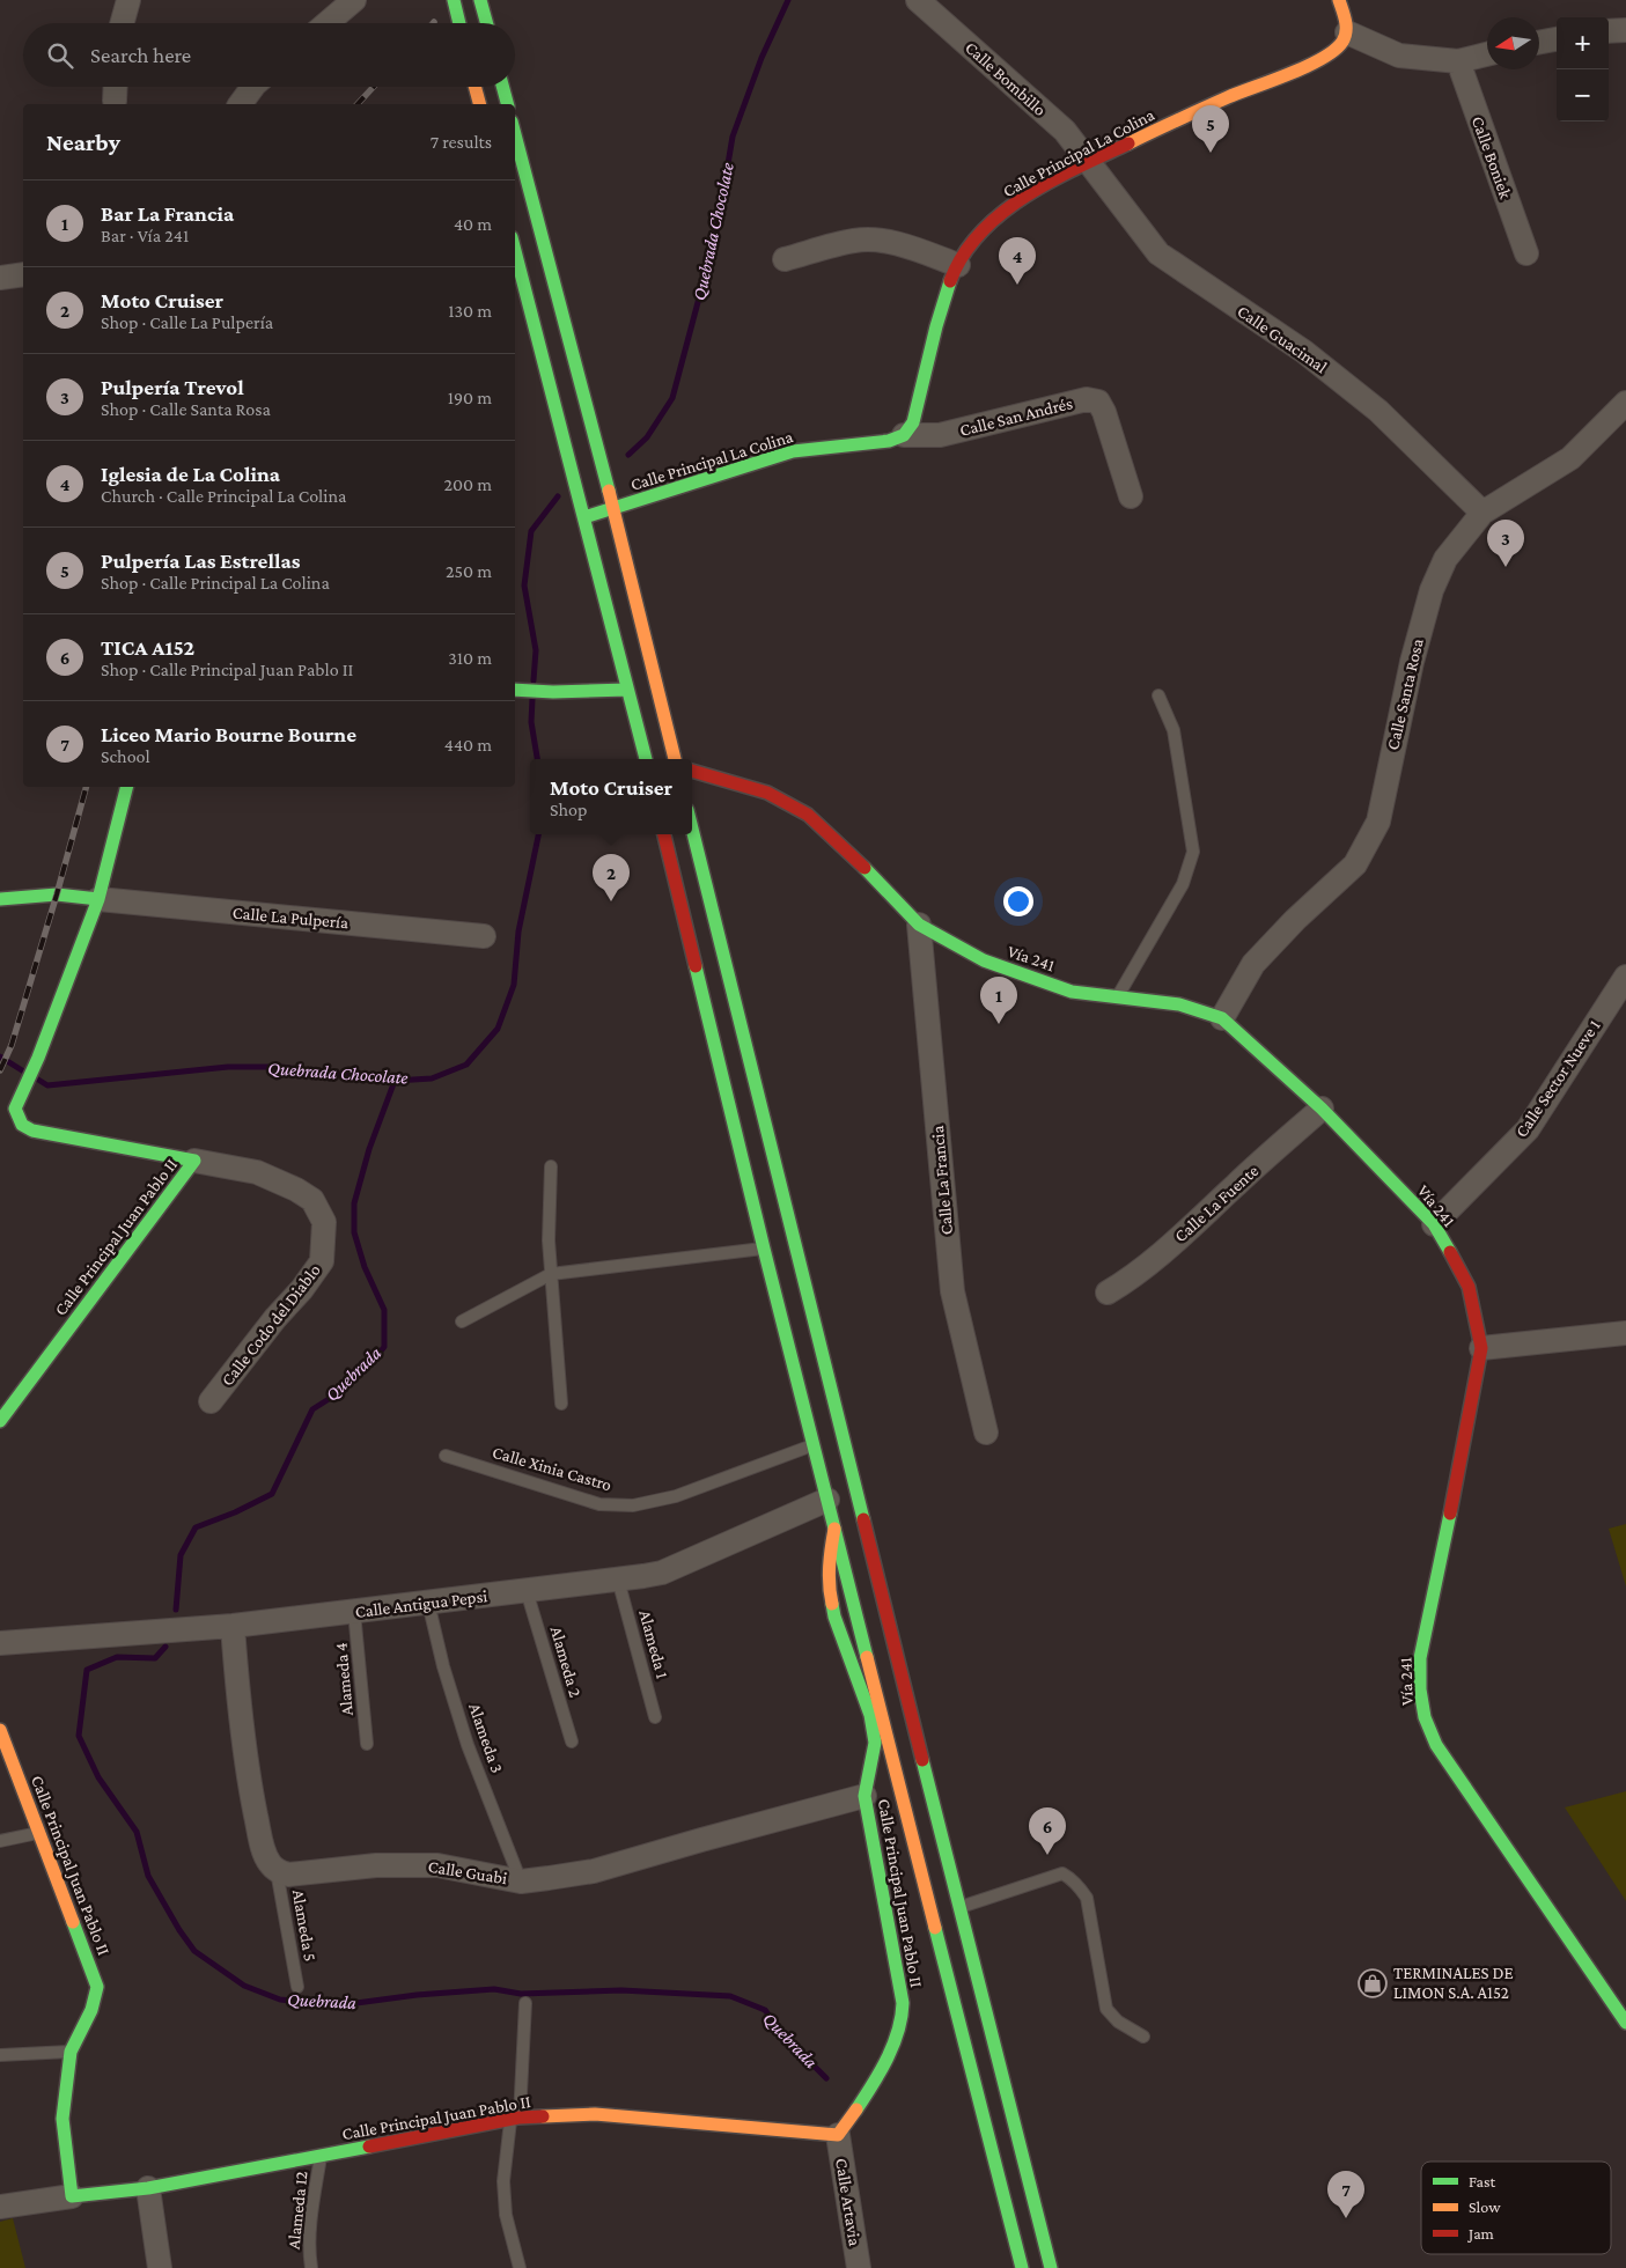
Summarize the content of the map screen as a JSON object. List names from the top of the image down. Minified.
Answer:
{"streets":{"main road":["Calle Principal La Colina","Vía 241","Calle Principal Juan Pablo II"],"street":["Calle Bombillo","Calle Boniek","Calle Guacimal","Calle San Andrés","Calle Santa Rosa","Calle La Pulpería","Calle Sector Nueve 1","Calle La Francia","Calle La Fuente","Calle Codo del Diablo","Calle Antigua Pepsi","Calle Guabi","Calle Artavia"],"lane":["Calle Xinia Castro","Alameda 1","Alameda 2","Alameda 4","Alameda 3","Alameda 5","Alameda 12"]},"crossings":[["Calle Bombillo","Calle Principal La Colina"],["Calle Bombillo","Calle Guacimal"],["Calle Principal La Colina","Calle Guacimal"],["Calle Principal La Colina","Calle San Andrés"],["Calle Guacimal","Calle Santa Rosa"],["Calle Santa Rosa","Vía 241"],["Calle La Pulpería","Calle Principal Juan Pablo II"],["Vía 241","Calle Sector Nueve 1"],["Vía 241","Calle La Francia"],["Vía 241","Calle La Fuente"],["Calle Principal Juan Pablo II","Calle Codo del Diablo"],["Calle Principal Juan Pablo II","Calle Guabi"],["Calle Principal Juan Pablo II","Calle Artavia"],["Calle Principal Juan Pablo II","Alameda 12"],["Calle Antigua Pepsi","Alameda 1"],["Calle Antigua Pepsi","Alameda 2"],["Calle Antigua Pepsi","Alameda 4"],["Calle Antigua Pepsi","Alameda 3"],["Alameda 3","Calle Guabi"],["Calle Guabi","Alameda 5"]],"water":["Quebrada Chocolate","Quebrada"],"places":{"shop":["TERMINALES DE LIMON S.A. A152"]},"legend":["Fast","Slow","Jam"],"north":"left","page":{"map_buttons":["+","−"],"search":"Search here","heading":["Nearby","7 results"],"pins":["5","4","3","2","1","6","7"],"list":[{"mark":"1","name":"Bar La Francia","note":"Bar · Vía 241","value":"40 m"},{"mark":"2","name":"Moto Cruiser","note":"Shop · Calle La Pulpería","value":"130 m"},{"mark":"3","name":"Pulpería Trevol","note":"Shop · Calle Santa Rosa","value":"190 m"},{"mark":"4","name":"Iglesia de La Colina","note":"Church · Calle Principal La Colina","value":"200 m"},{"mark":"5","name":"Pulpería Las Estrellas","note":"Shop · Calle Principal La Colina","value":"250 m"},{"mark":"6","name":"TICA A152","note":"Shop · Calle Principal Juan Pablo II","value":"310 m"},{"mark":"7","name":"Liceo Mario Bourne Bourne","note":"School","value":"440 m"}],"popup":["Moto Cruiser","Shop"]}}
